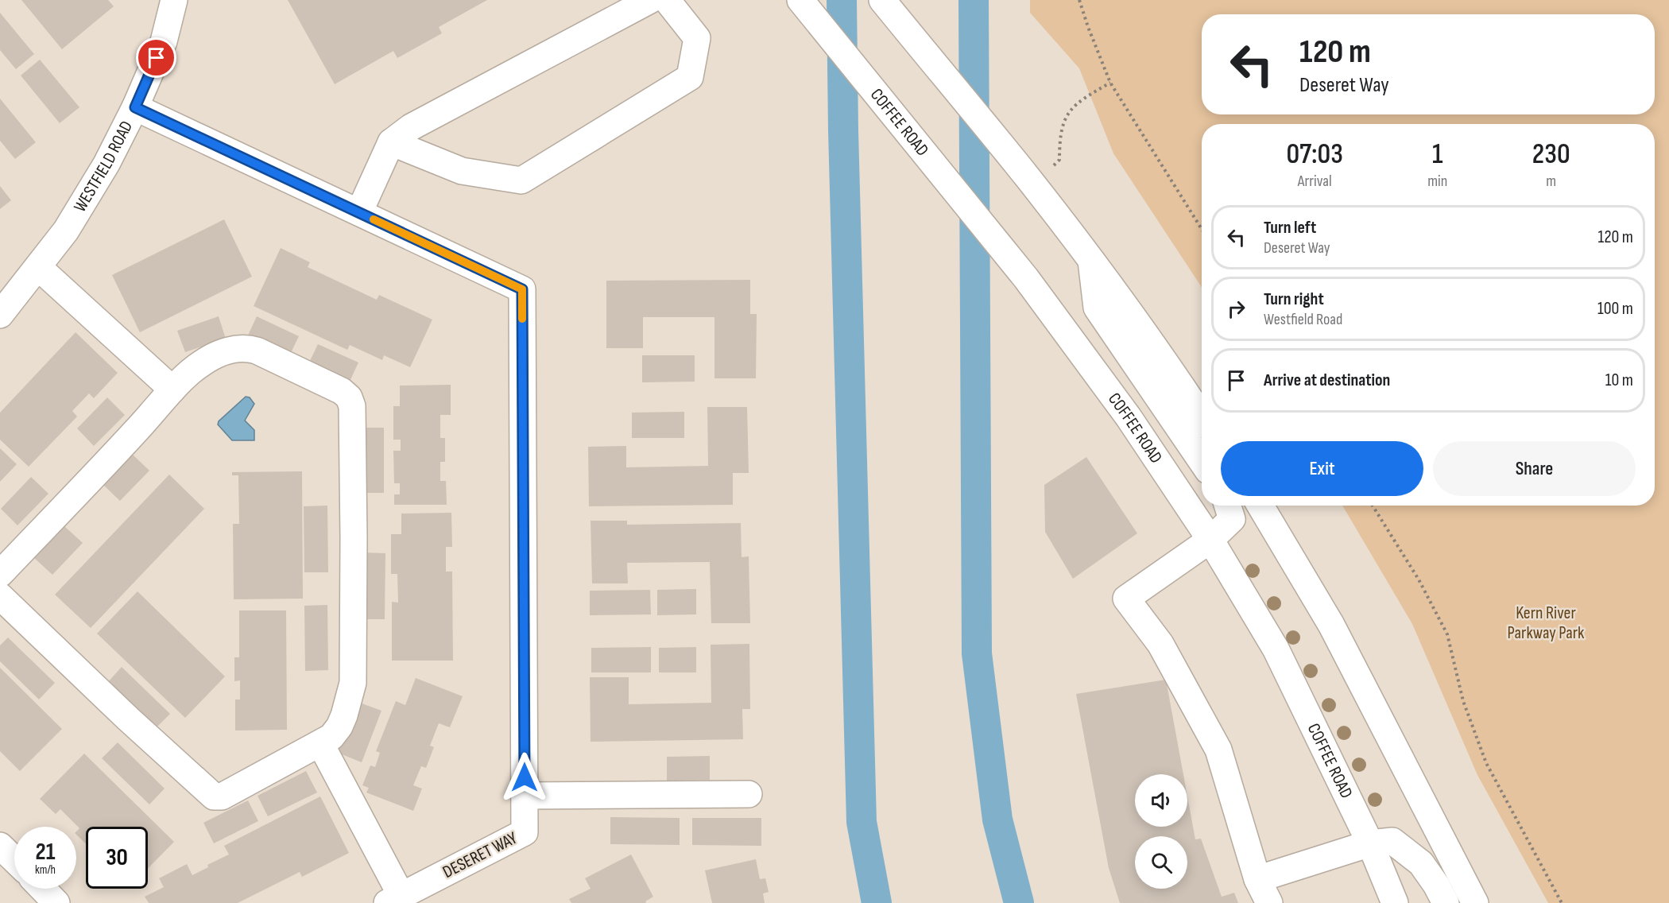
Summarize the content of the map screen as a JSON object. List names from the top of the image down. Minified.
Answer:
{"streets":{"street":["COFFEE ROAD","WESTFIELD ROAD","DESERET WAY"]},"crossings":[["WESTFIELD ROAD","DESERET WAY"]],"parks":["Kern River Parkway Park"],"page":{"turn":["120 m","Deseret Way"],"eta":["07:03","Arrival","1","min","230","m"],"list":[{"name":"Turn left","note":"Deseret Way","value":"120 m"},{"name":"Turn right","note":"Westfield Road","value":"100 m"},{"name":"Arrive at destination","value":"10 m"}],"buttons":["Exit","Share"],"speed":"21 km/h","limit":"30"}}
